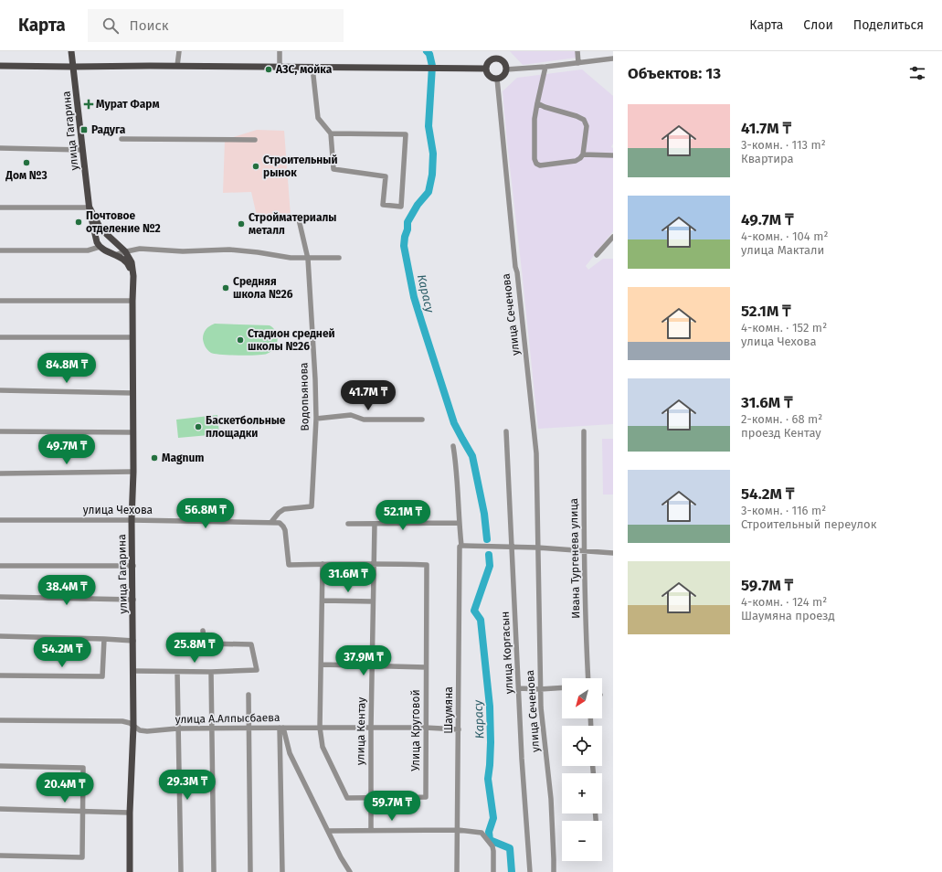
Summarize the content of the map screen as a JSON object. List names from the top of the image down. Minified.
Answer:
{"streets":{"main road":["улица Гагарина"],"street":["улица Сеченова","Водопьянова","улица Чехова","Ивана Тургенева улица","улица Коргасын","Шаумяна","улица А.Алпысбаева","Улица Круговой","улица Кентау"]},"crossings":[["улица Гагарина","улица Чехова"],["улица Гагарина","улица А.Алпысбаева"],["Водопьянова","улица Чехова"],["улица Чехова","Улица Круговой"],["Шаумяна","улица А.Алпысбаева"],["улица А.Алпысбаева","Улица Круговой"],["улица А.Алпысбаева","улица Кентау"],["Улица Круговой","улица Кентау"]],"water":["Карасу"],"places":{"other":["АЗС, мойка","Дом №3","Строительный рынок","Почтовое отделение №2","Стройматериалы металл","Средняя школа №26","Стадион средней школы №26","Баскетбольные площадки","Magnum"],"health":["Мурат Фарм"],"transit":["Радуга"]},"north":"bottom left","page":{"header":"Карта","search":"Поиск","nav":["Карта","Слои","Поделиться"],"heading":"Объектов: 13","list":[{"name":"41.7M ₸","note":"3-комн. · 113 m² · Квартира"},{"name":"49.7M ₸","note":"4-комн. · 104 m² · улица Мактали"},{"name":"52.1M ₸","note":"4-комн. · 152 m² · улица Чехова"},{"name":"31.6M ₸","note":"2-комн. · 68 m² · проезд Кентау"},{"name":"54.2M ₸","note":"3-комн. · 116 m² · Строительный переулок"},{"name":"59.7M ₸","note":"4-комн. · 124 m² · Шаумяна проезд"}],"price":["84.8M ₸","41.7M ₸","49.7M ₸","56.8M ₸","52.1M ₸","31.6M ₸","38.4M ₸","25.8M ₸","54.2M ₸","37.9M ₸","29.3M ₸","20.4M ₸","59.7M ₸"],"map_buttons":["+","−"]}}
